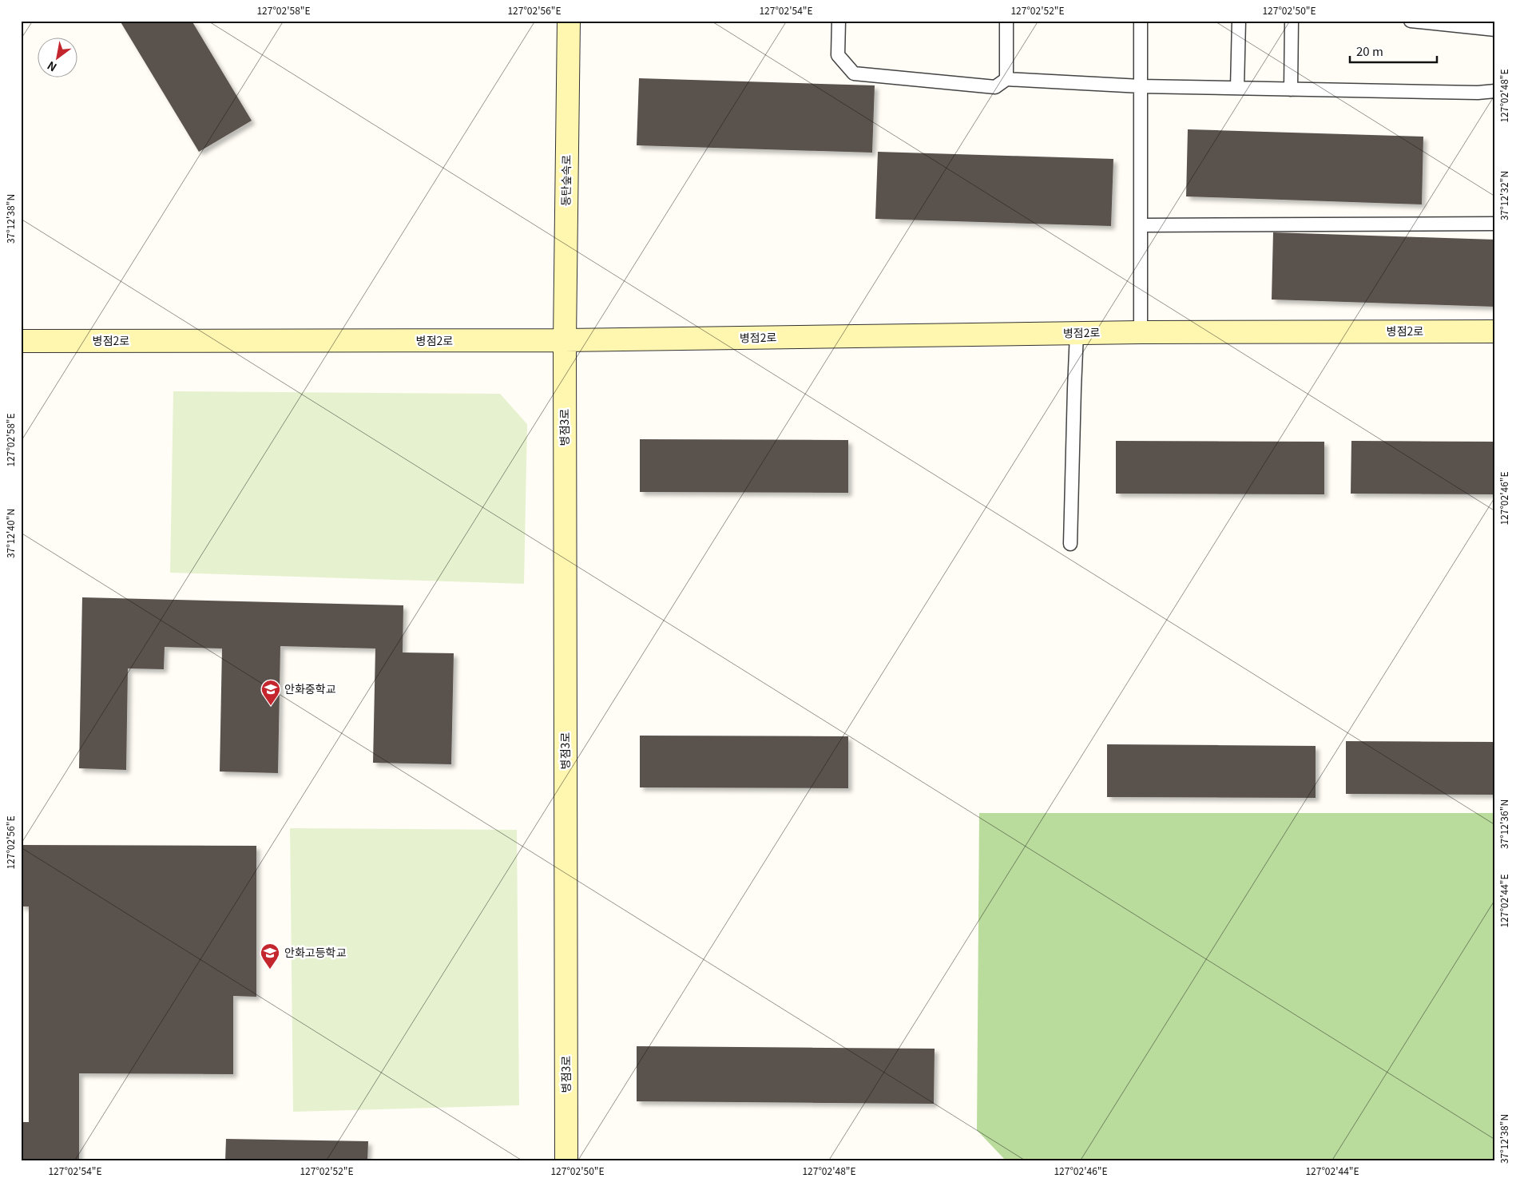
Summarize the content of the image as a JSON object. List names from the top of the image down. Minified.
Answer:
{"streets":{"street":["동탄숲속로","병점2로","병점3로"]},"crossings":[["동탄숲속로","병점2로"],["동탄숲속로","병점3로"],["병점2로","병점3로"]],"places":{"school or university":["안화중학교","안화고등학교"]},"scale_bar":"20 m","north":"bottom left","coordinates":["127°02'58\"E","127°02'56\"E","127°02'54\"E","127°02'52\"E","127°02'50\"E","127°02'48\"E","37°12'32\"N","37°12'38\"N","127°02'46\"E","37°12'40\"N","37°12'36\"N","127°02'44\"E"]}
